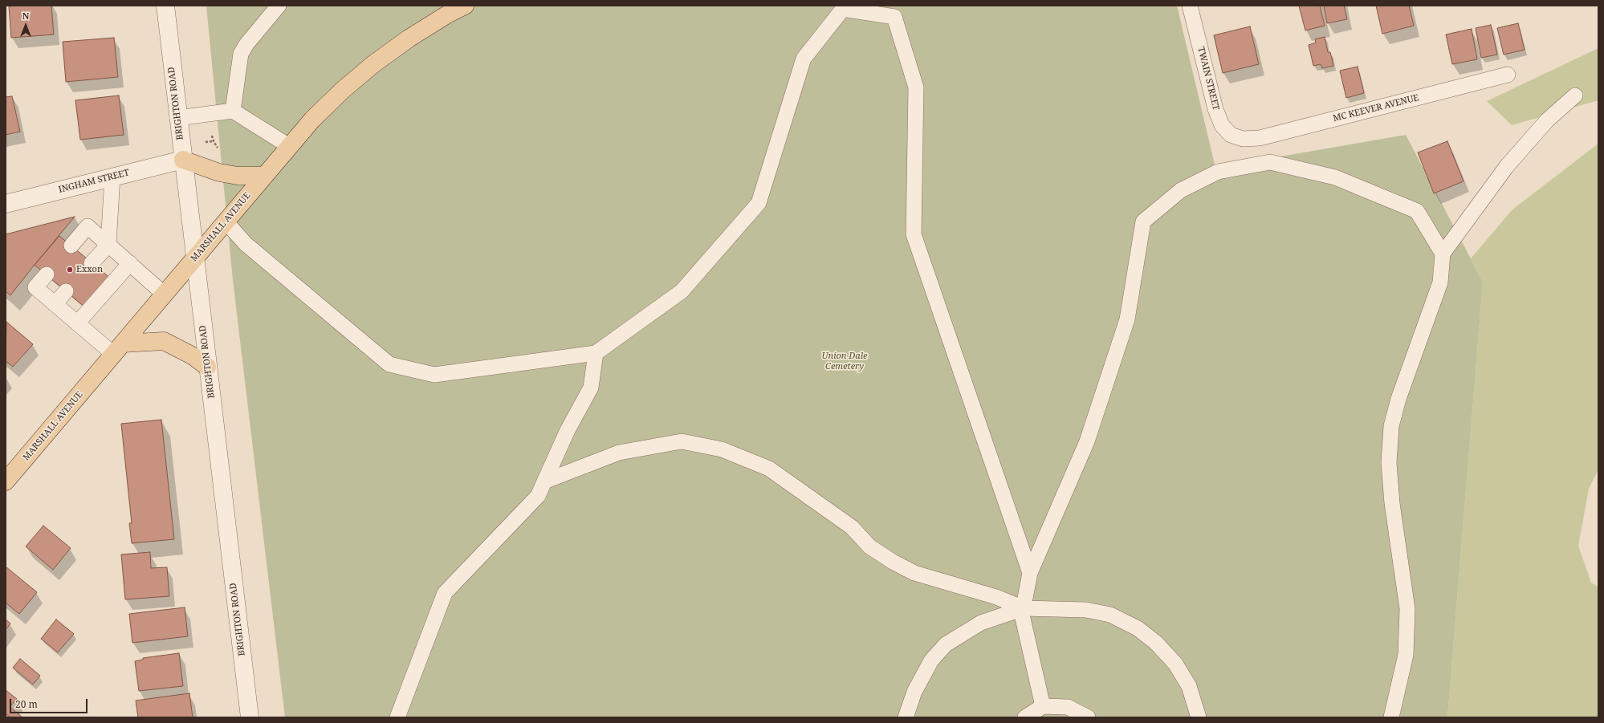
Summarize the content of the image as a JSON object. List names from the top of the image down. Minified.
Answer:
{"streets":{"main road":["MARSHALL AVENUE"],"street":["BRIGHTON ROAD","INGHAM STREET"],"lane":["TWAIN STREET","MC KEEVER AVENUE"]},"crossings":[["TWAIN STREET","MC KEEVER AVENUE"],["BRIGHTON ROAD","INGHAM STREET"],["BRIGHTON ROAD","MARSHALL AVENUE"]],"parks":["Union Dale Cemetery"],"places":["Exxon"],"scale_bar":"20 m","north":"top"}
